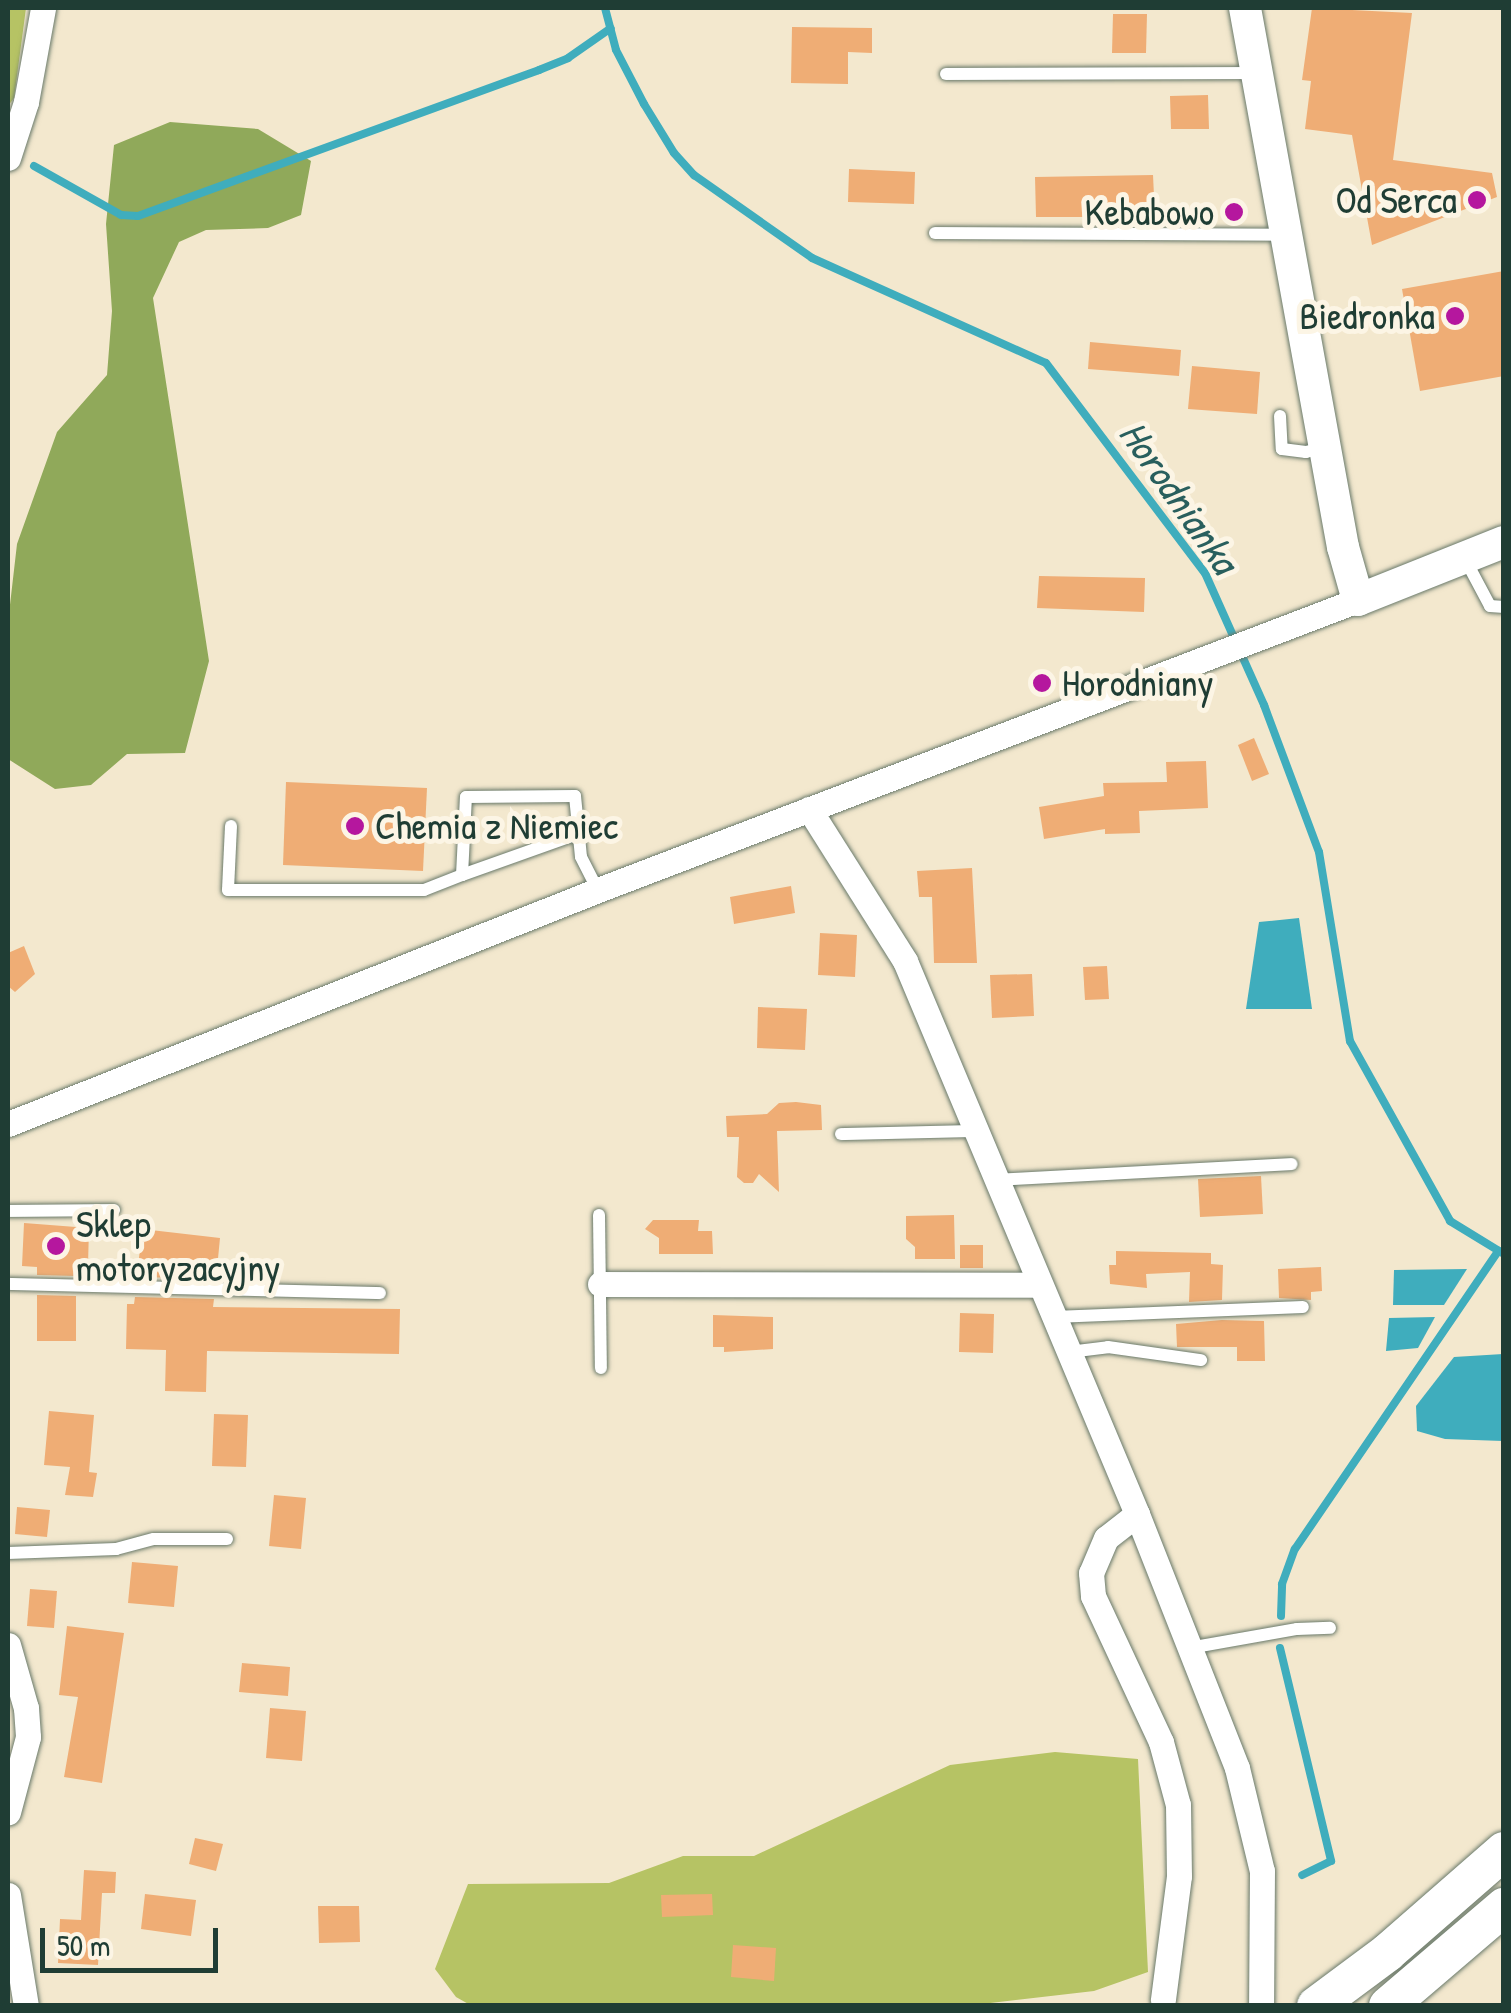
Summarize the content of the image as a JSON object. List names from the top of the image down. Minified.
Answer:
{"water":["Horodnianka"],"places":["Od Serca","Kebabowo","Biedronka","Horodniany","Chemia z Niemiec","Sklep motoryzacyjny"],"scale_bar":"50 m"}
